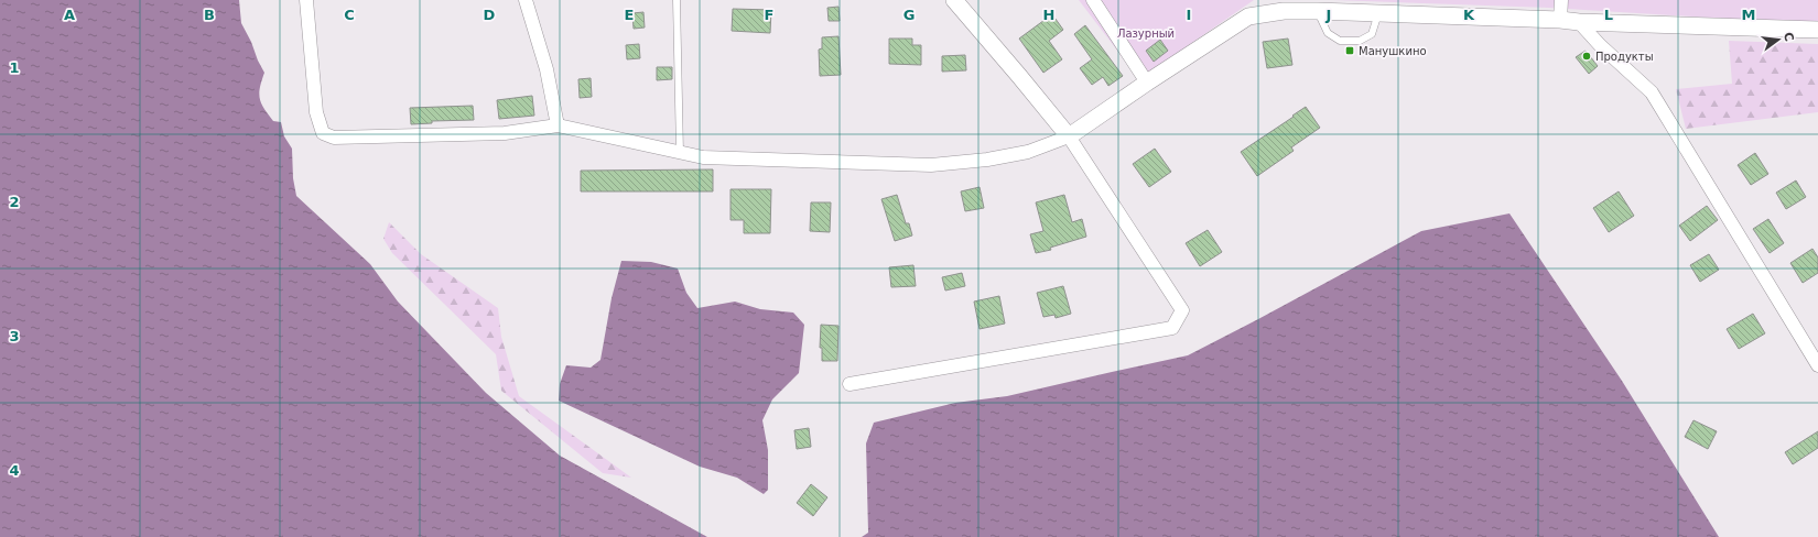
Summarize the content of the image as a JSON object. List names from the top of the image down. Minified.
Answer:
{"parks":["Лазурный"],"places":{"transit":["Манушкино"],"other":["Продукты"]},"north":"right","grid":{"columns":["A","B","C","D","E","F","G","H","I","J","K","L","M"],"rows":["1","2","3","4"]}}
